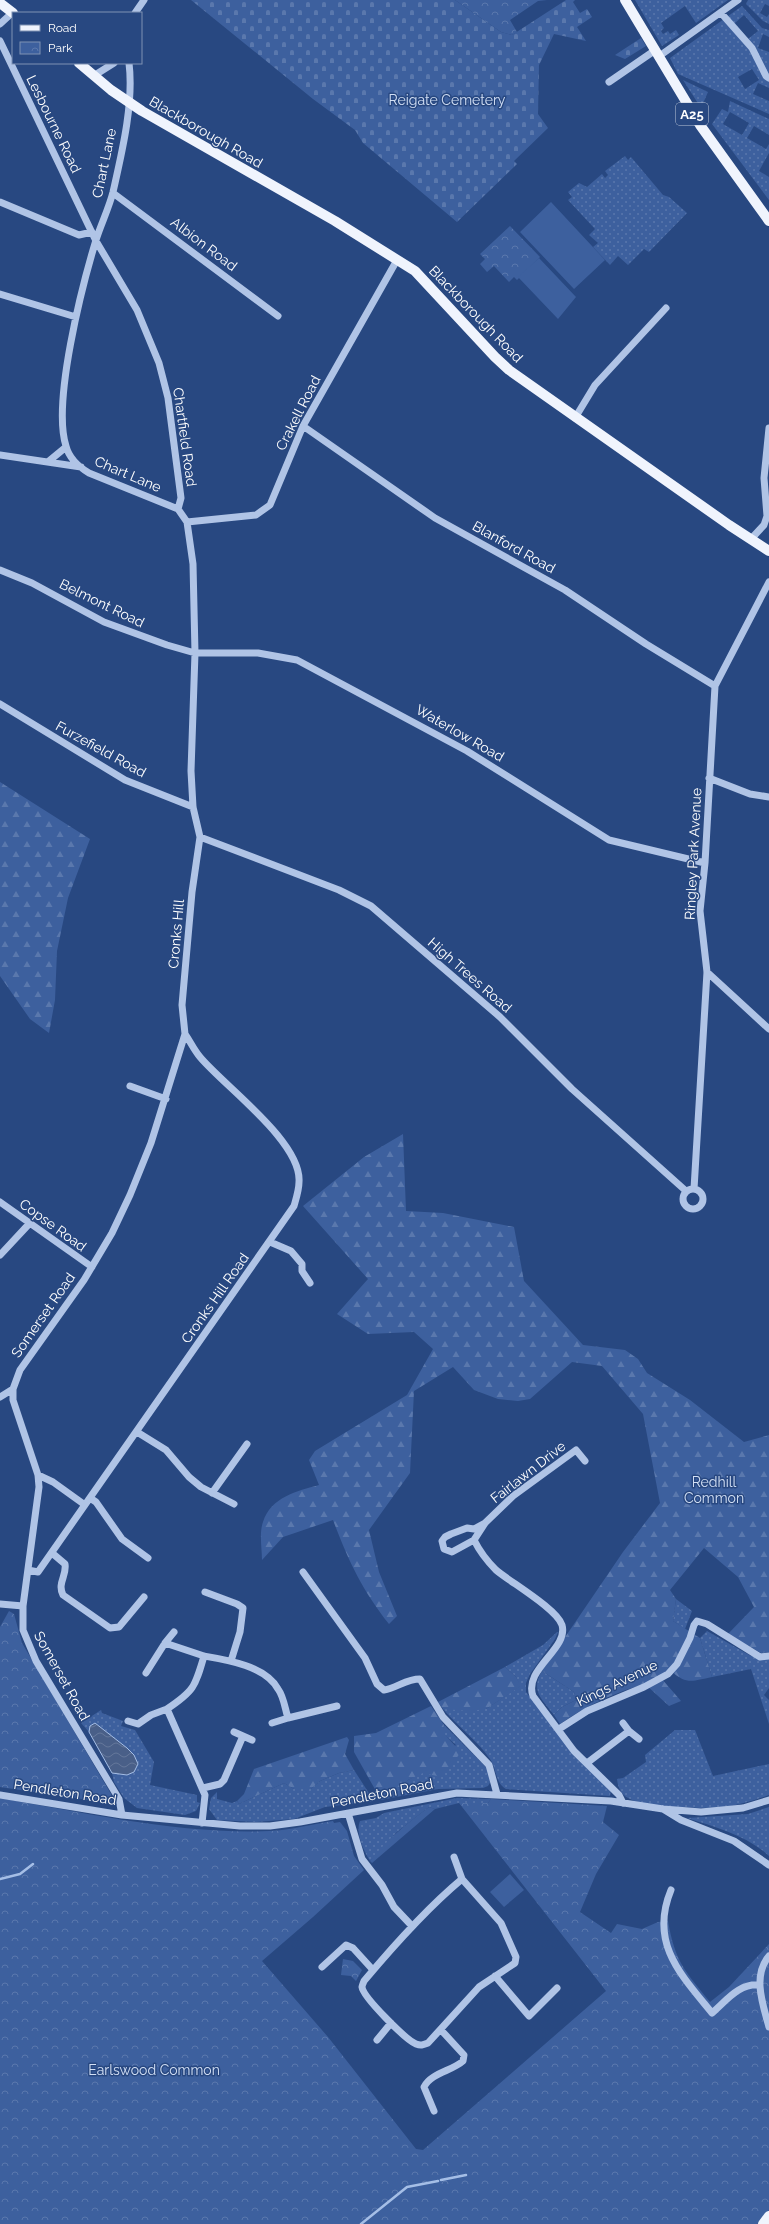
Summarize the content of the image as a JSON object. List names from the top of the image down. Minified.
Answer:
{"streets":{"main road":["A25","Blackborough Road"],"street":["Lesbourne Road","Chart Lane","Albion Road","Crakell Road","Chartfield Road","Blanford Road","Belmont Road","Waterlow Road","Furzefield Road","Ringley Park Avenue","Cronks Hill","High Trees Road","Copse Road","Cronks Hill Road","Somerset Road","Fairlawn Drive","Kings Avenue","Pendleton Road"]},"crossings":[["Lesbourne Road","Chart Lane"],["Lesbourne Road","Chartfield Road"],["Blackborough Road","Chart Lane"],["Blackborough Road","Crakell Road"],["Chart Lane","Albion Road"],["Chart Lane","Chartfield Road"],["Crakell Road","Blanford Road"],["Blanford Road","Ringley Park Avenue"],["Belmont Road","Waterlow Road"],["Waterlow Road","Ringley Park Avenue"],["Ringley Park Avenue","High Trees Road"],["Cronks Hill","High Trees Road"],["Cronks Hill","Cronks Hill Road"],["Cronks Hill","Somerset Road"],["Copse Road","Somerset Road"],["Cronks Hill Road","Somerset Road"],["Somerset Road","Pendleton Road"]],"parks":["Reigate Cemetery","Redhill Common","Earlswood Common"],"legend":["Road","Park"]}
